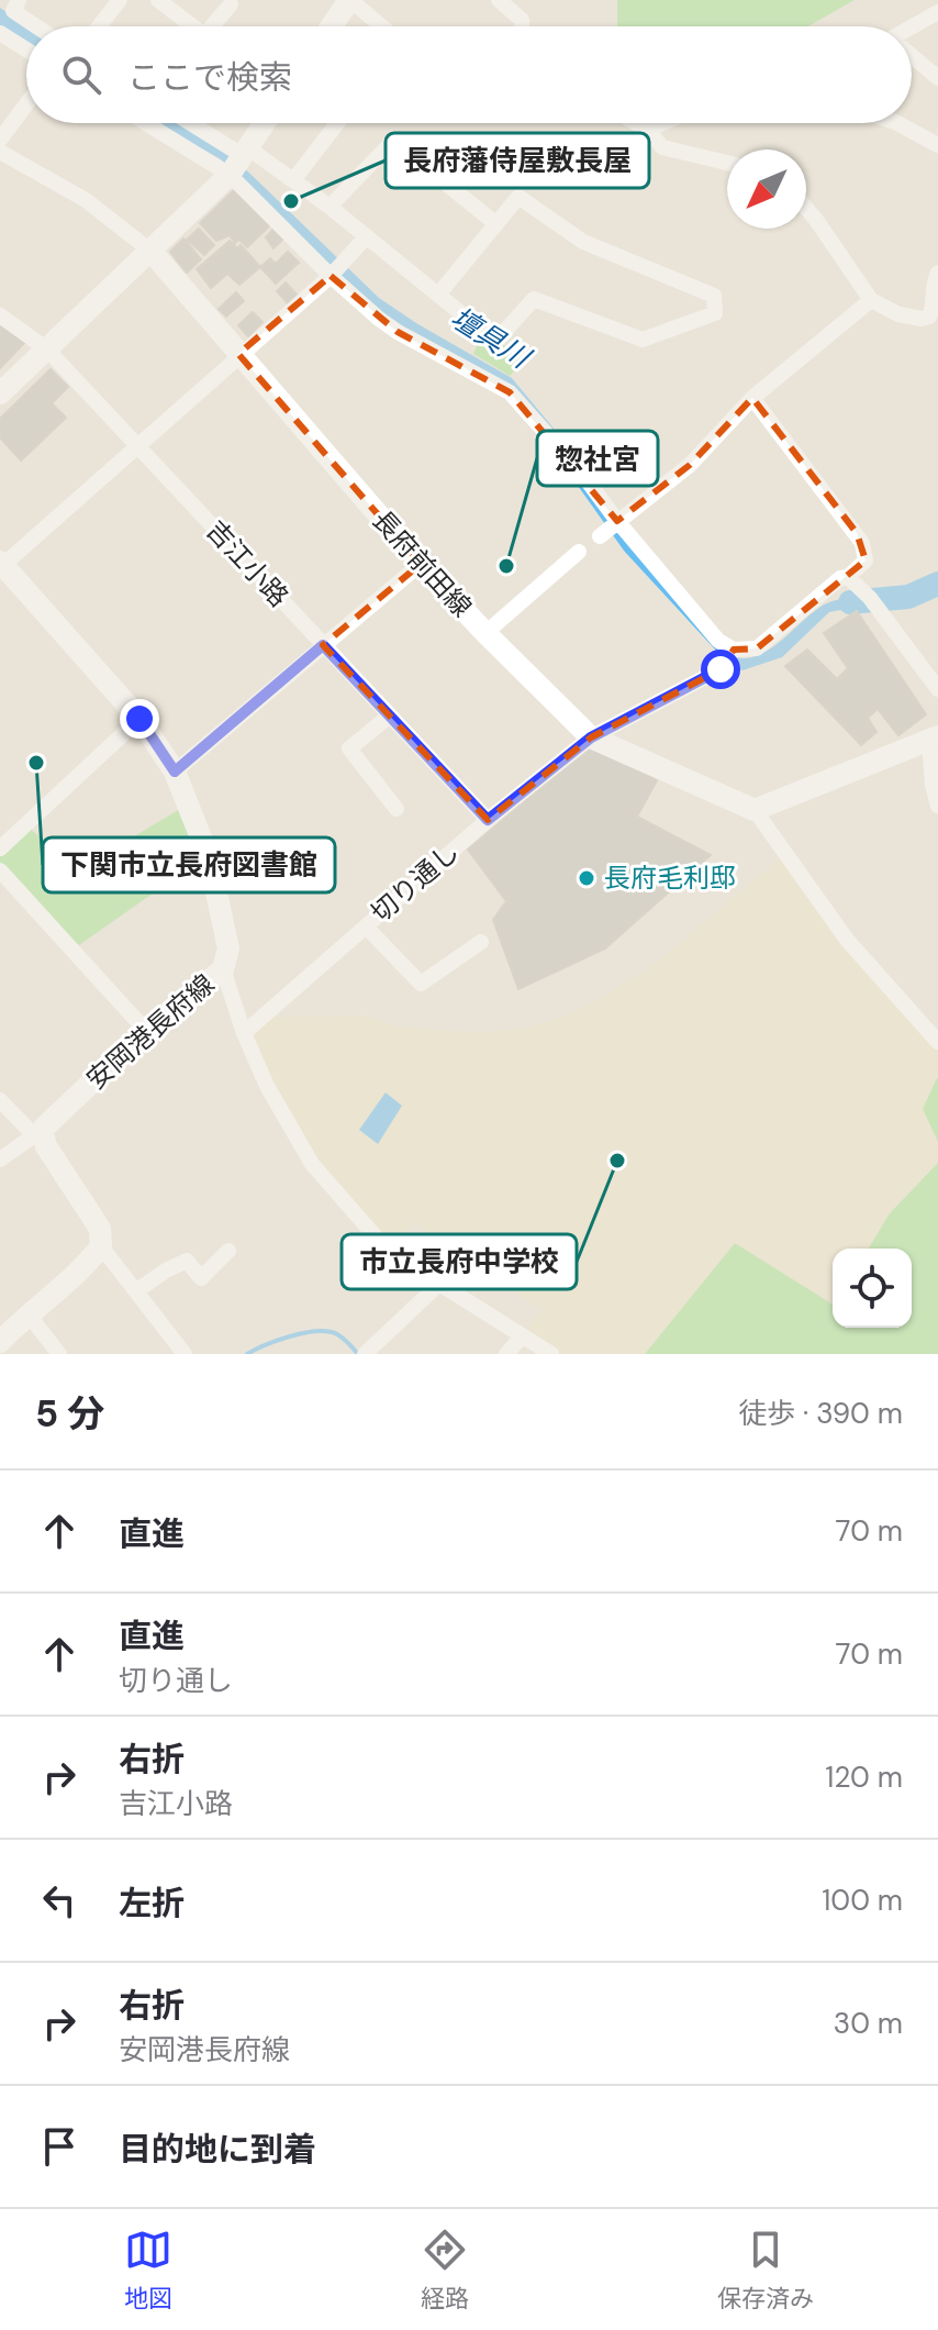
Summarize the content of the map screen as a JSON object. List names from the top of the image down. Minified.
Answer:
{"streets":{"main road":["長府前田線","安岡港長府線"],"street":["吉江小路","切り通し"]},"crossings":[["吉江小路","切り通し"],["長府前田線","切り通し"]],"water":["壇具川"],"places":["長府藩侍屋敷長屋","惣社宮","下関市立長府図書館","長府毛利邸","市立長府中学校"],"north":"bottom left","page":{"search":"ここで検索","heading":["5 分","徒歩 · 390 m"],"list":[["直進","70 m"],["直進","切り通し","70 m"],["右折","吉江小路","120 m"],["左折","100 m"],["右折","安岡港長府線","30 m"],"目的地に到着"],"nav":["地図","経路","保存済み"]}}
